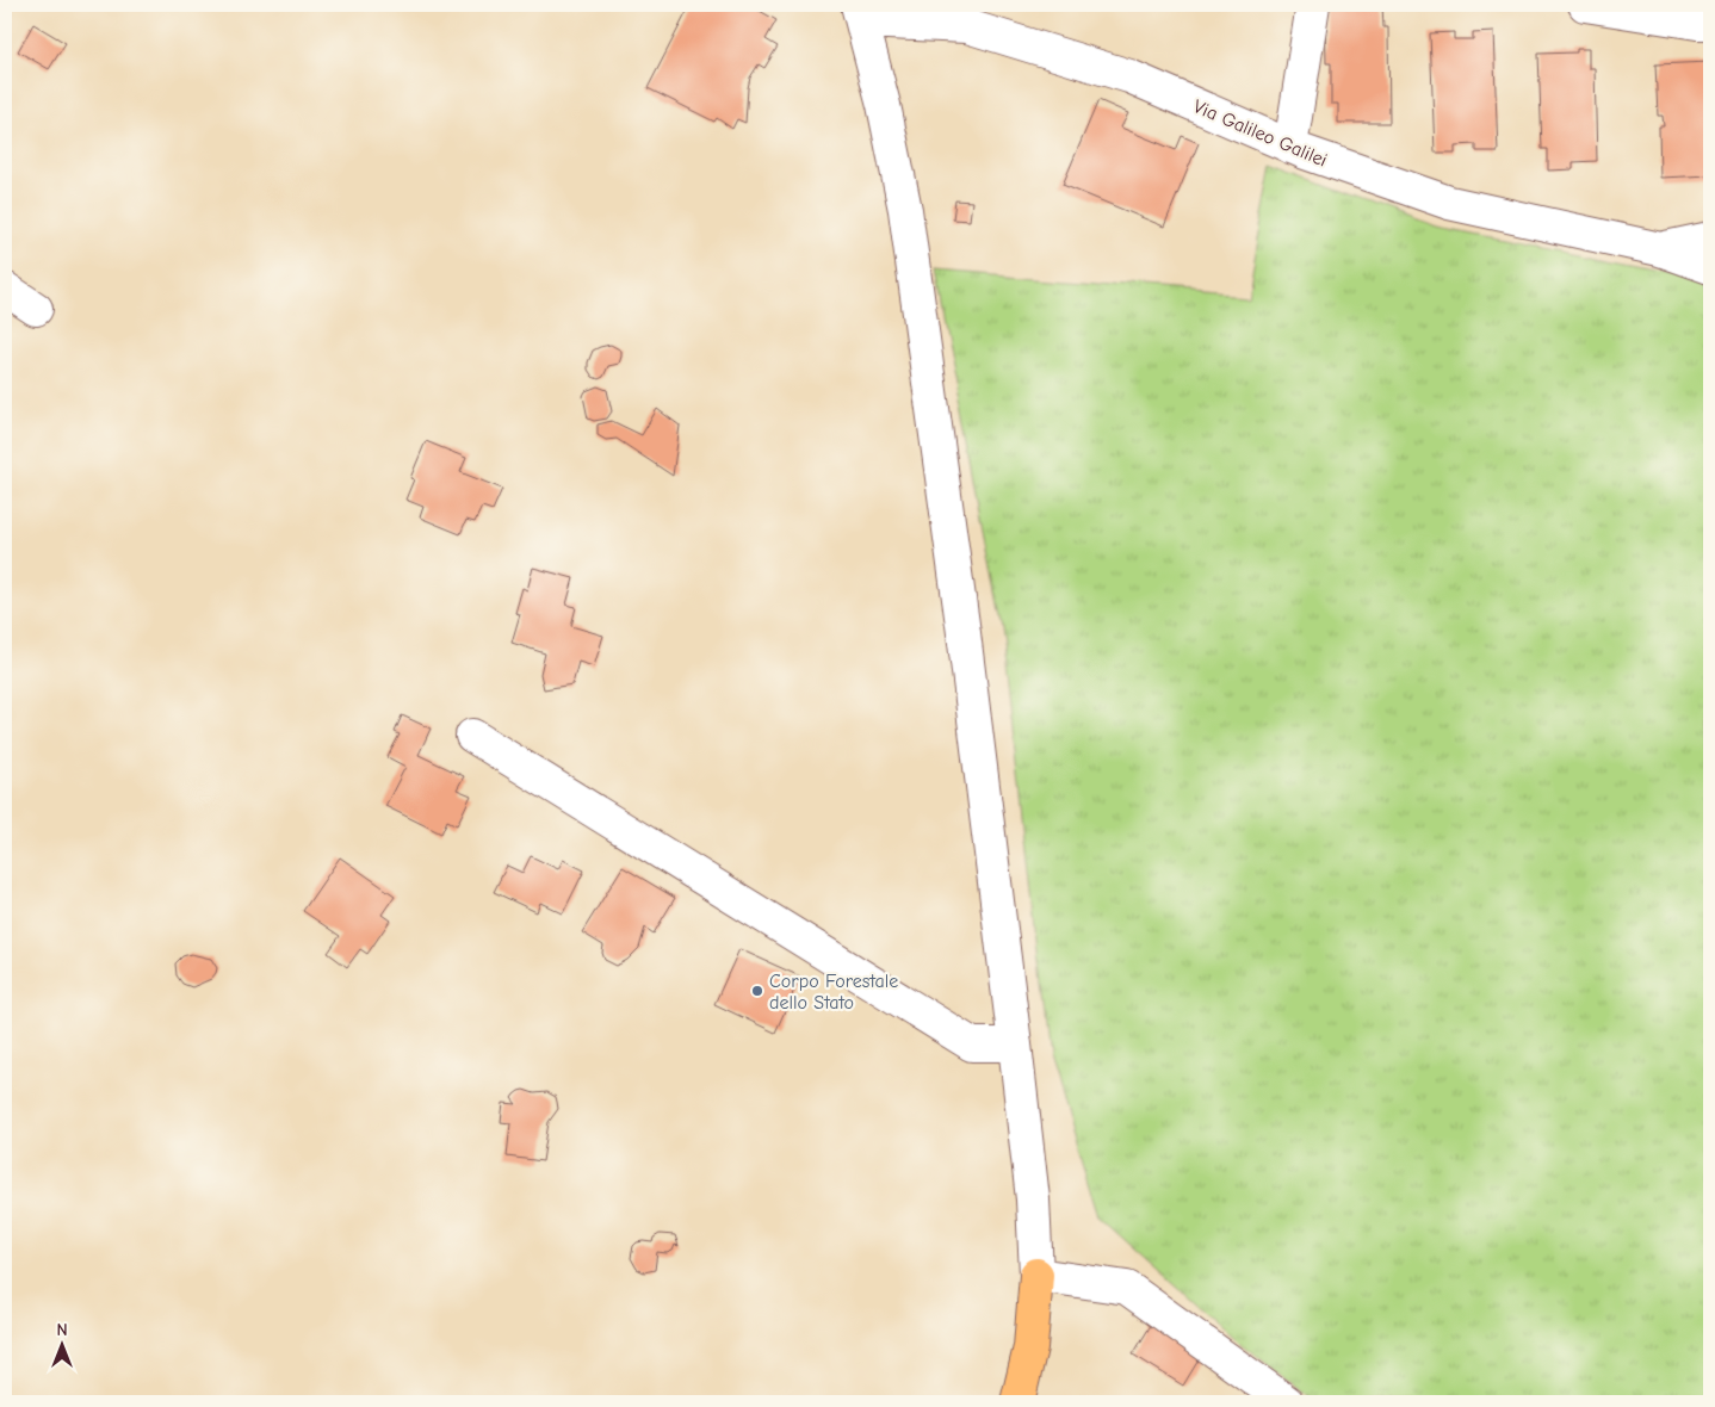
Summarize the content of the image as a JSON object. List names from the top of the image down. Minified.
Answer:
{"streets":{"street":["Via Galileo Galilei"]},"places":["Corpo Forestale dello Stato"],"north":"top"}
